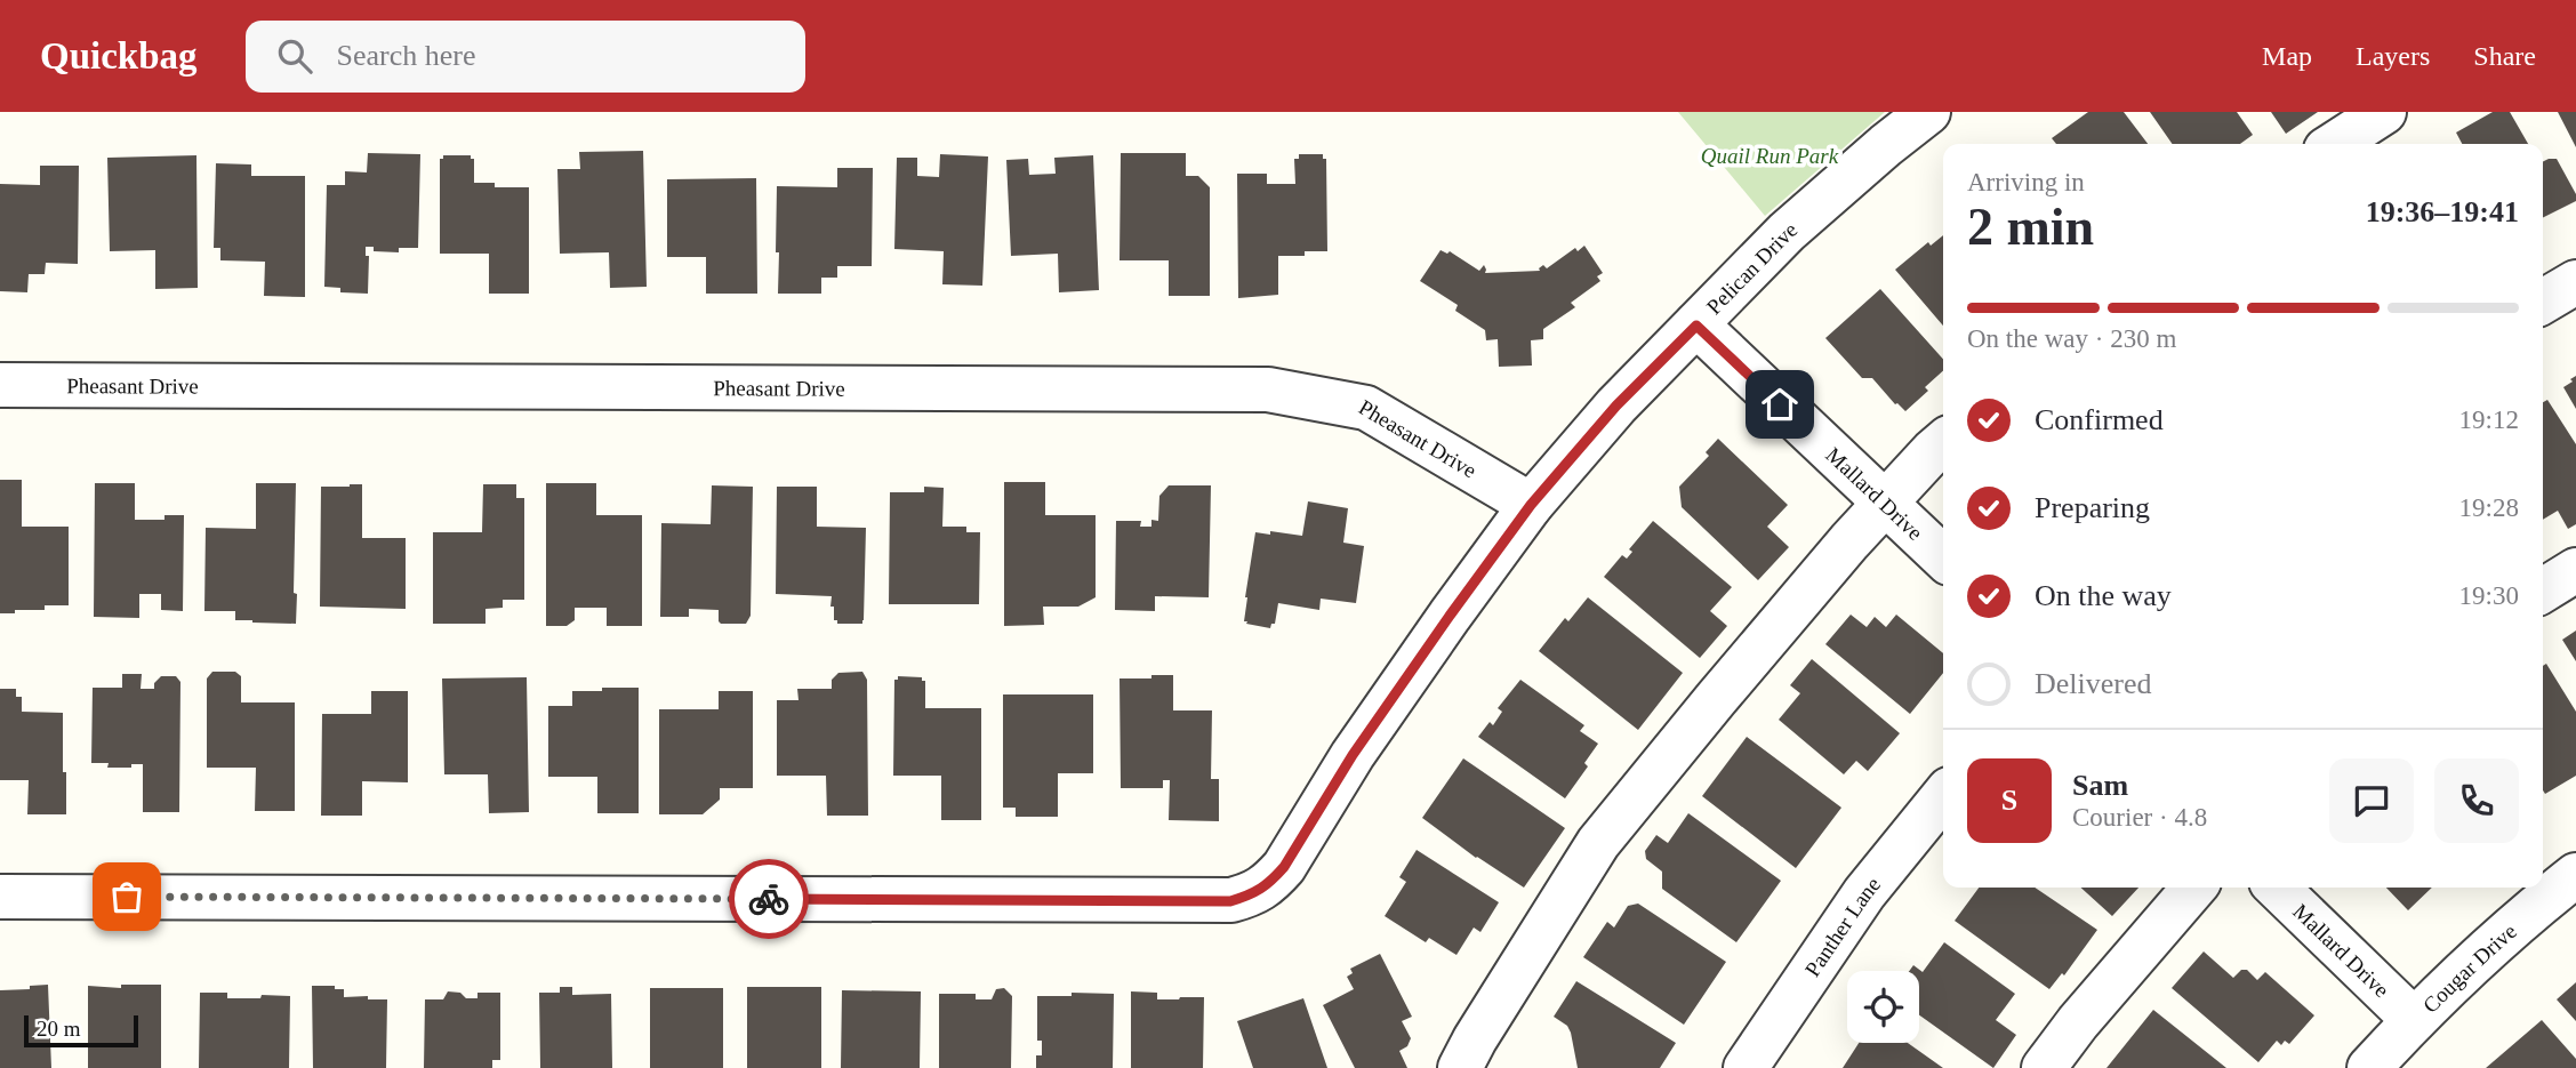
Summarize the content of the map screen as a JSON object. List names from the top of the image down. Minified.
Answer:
{"streets":{"street":["Pelican Drive","Pheasant Drive","Mallard Drive","Panther Lane","Cougar Drive"]},"crossings":[["Pelican Drive","Pheasant Drive"],["Pelican Drive","Mallard Drive"],["Mallard Drive","Cougar Drive"]],"parks":["Quail Run Park"],"scale_bar":"20 m","page":{"header":"Quickbag","search":"Search here","nav":["Map","Layers","Share"],"heading":["2 min","Arriving in","19:36–19:41"],"panel":["Sam","Courier · 4.8"],"bar":"On the way · 230 m","list":[["Confirmed","19:12"],["Preparing","19:28"],["On the way","19:30"],"Delivered"],"round":"S","scale":"20 m"}}
